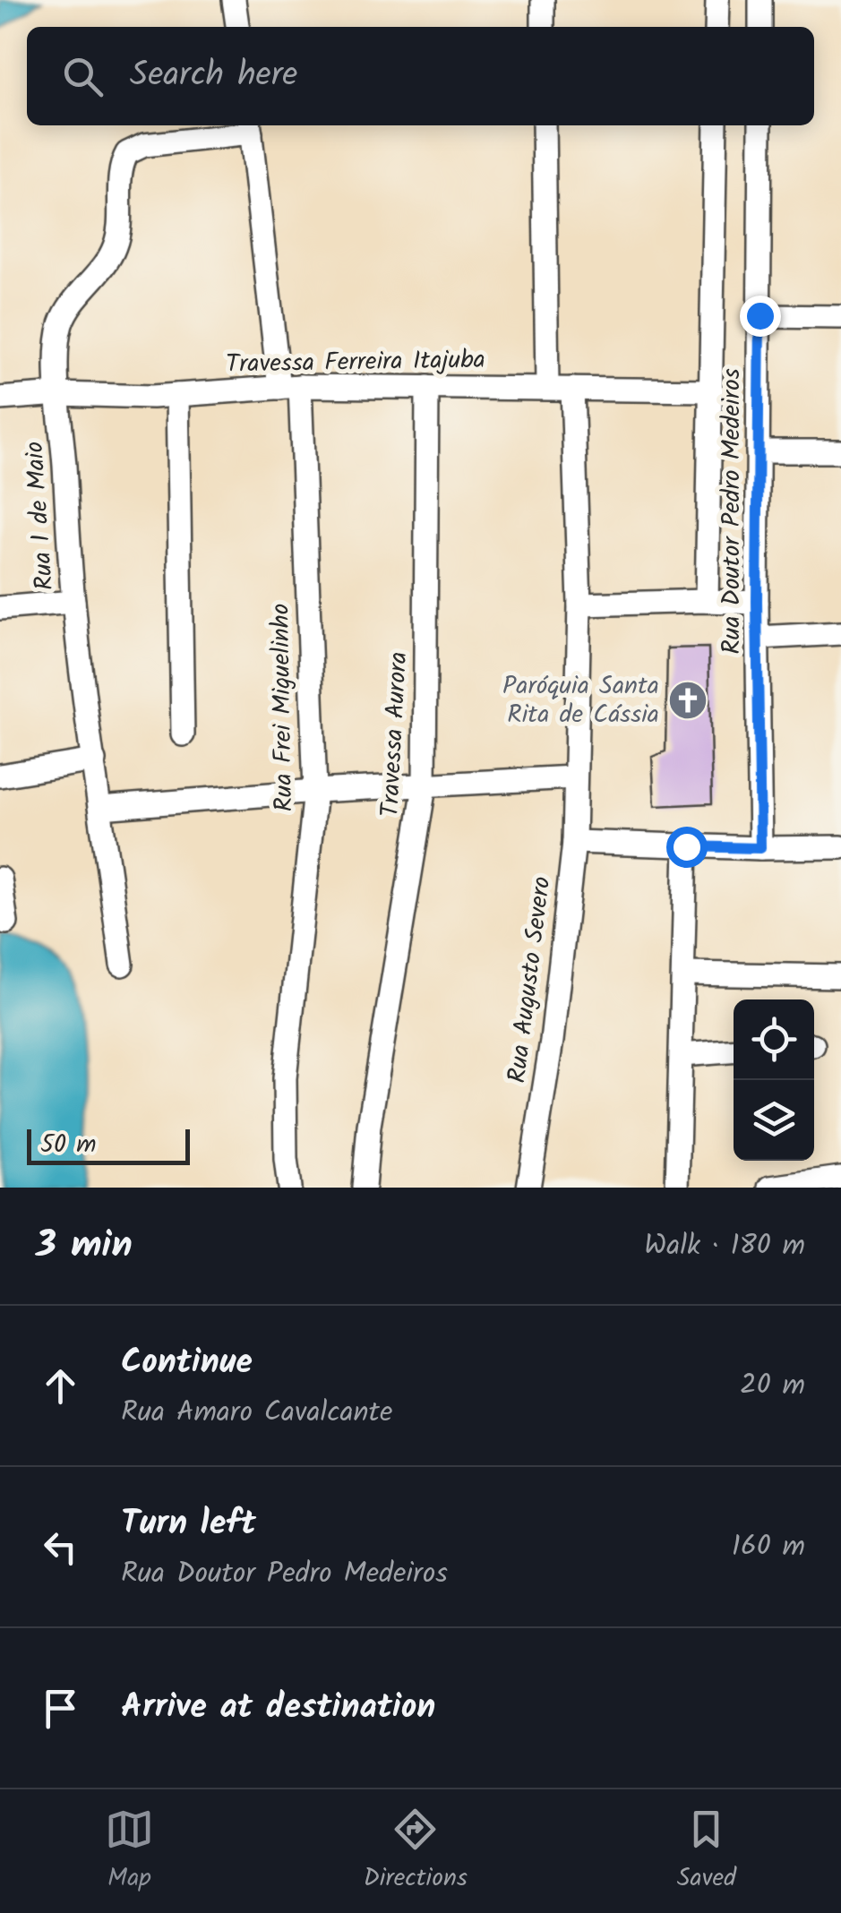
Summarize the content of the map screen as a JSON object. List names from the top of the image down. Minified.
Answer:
{"streets":{"street":["Travessa Ferreira Itajuba","Rua Doutor Pedro Medeiros","Rua 1 de Maio","Rua Frei Miguelinho","Travessa Aurora","Rua Augusto Severo"]},"crossings":[["Travessa Ferreira Itajuba","Rua Doutor Pedro Medeiros"],["Travessa Ferreira Itajuba","Rua 1 de Maio"],["Travessa Ferreira Itajuba","Rua Frei Miguelinho"],["Travessa Ferreira Itajuba","Travessa Aurora"],["Travessa Ferreira Itajuba","Rua Augusto Severo"],["Rua 1 de Maio","Rua Frei Miguelinho"]],"places":{"church":["Paróquia Santa Rita de Cássia"]},"scale_bar":"50 m","page":{"search":"Search here","scale":"50 m","heading":["3 min","Walk · 180 m"],"list":[["Continue","Rua Amaro Cavalcante","20 m"],["Turn left","Rua Doutor Pedro Medeiros","160 m"],"Arrive at destination"],"nav":["Map","Directions","Saved"]}}
